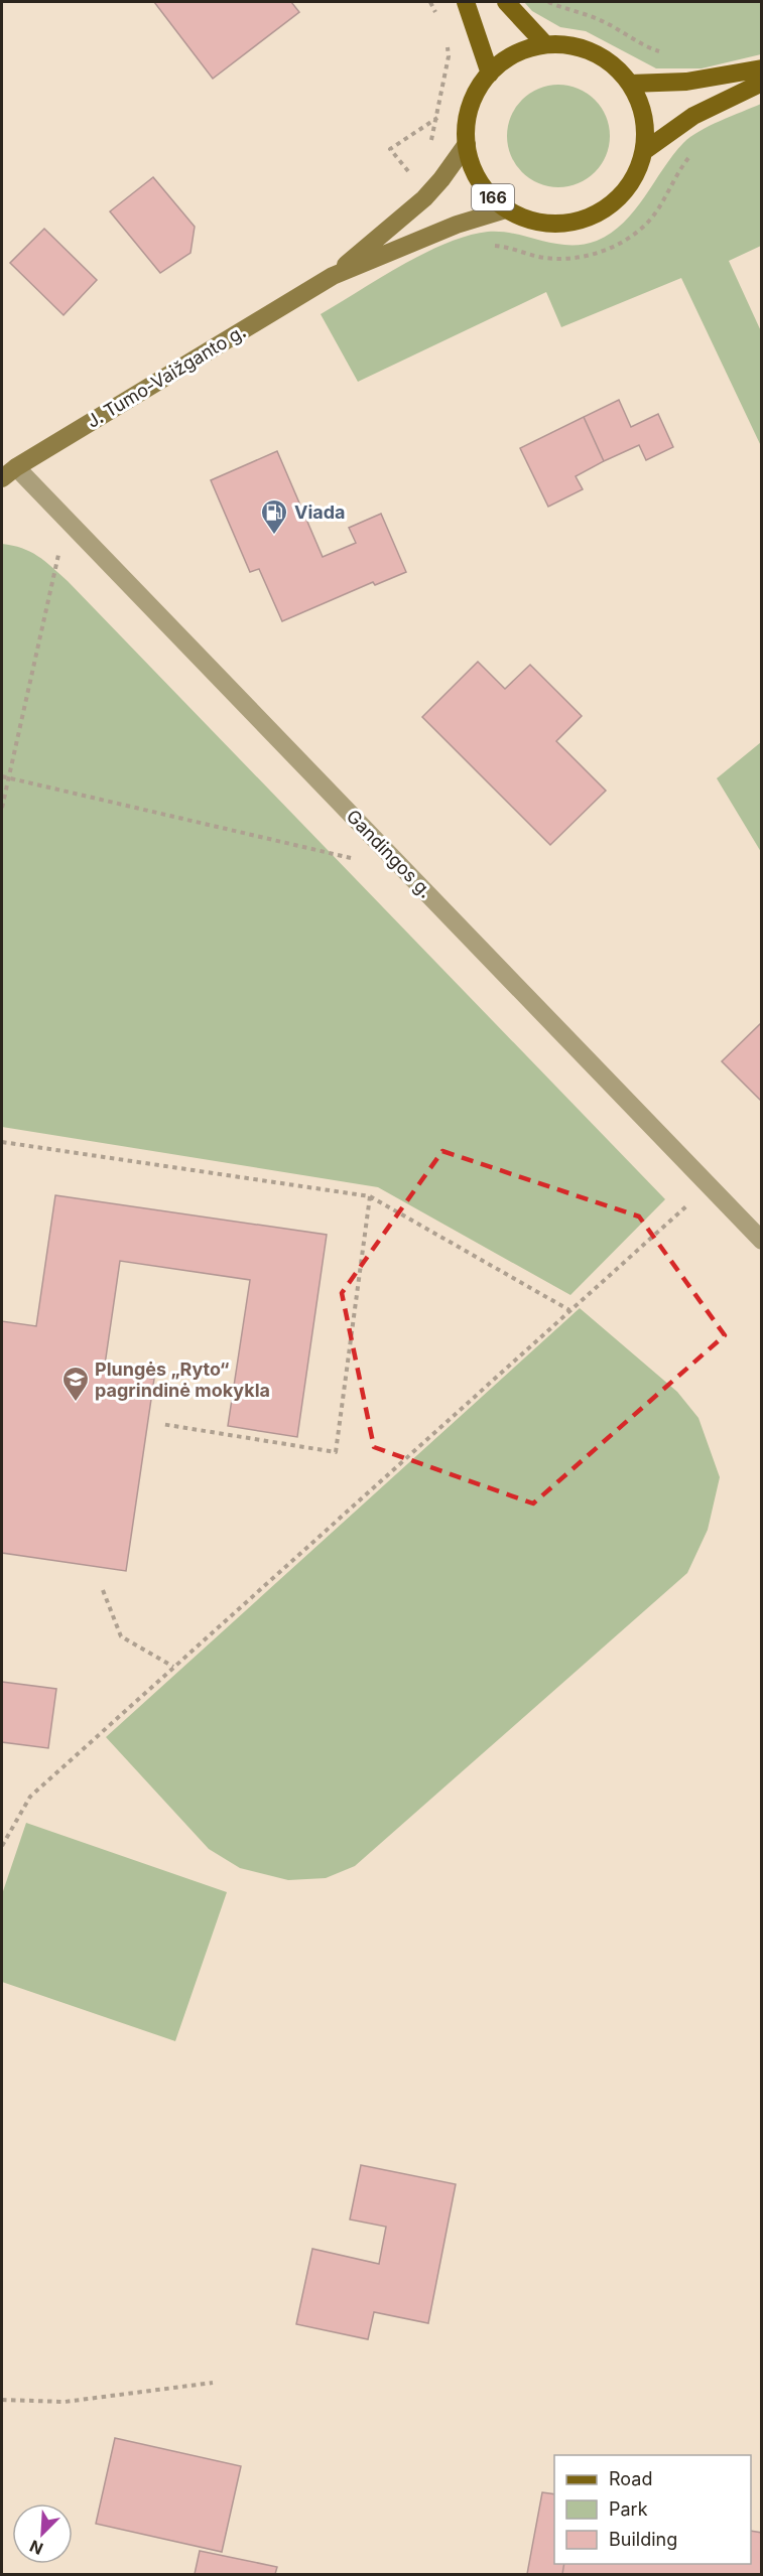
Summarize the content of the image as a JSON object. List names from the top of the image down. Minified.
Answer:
{"streets":{"main road":["166","J. Tumo-Vaižganto g."],"street":["Gandingos g."]},"crossings":[["166","J. Tumo-Vaižganto g."],["J. Tumo-Vaižganto g.","Gandingos g."]],"places":{"fuel station":["Viada"],"school or university":["Plungės „Ryto“ pagrindinė mokykla"]},"legend":["Road","Park","Building"],"north":"bottom left"}
